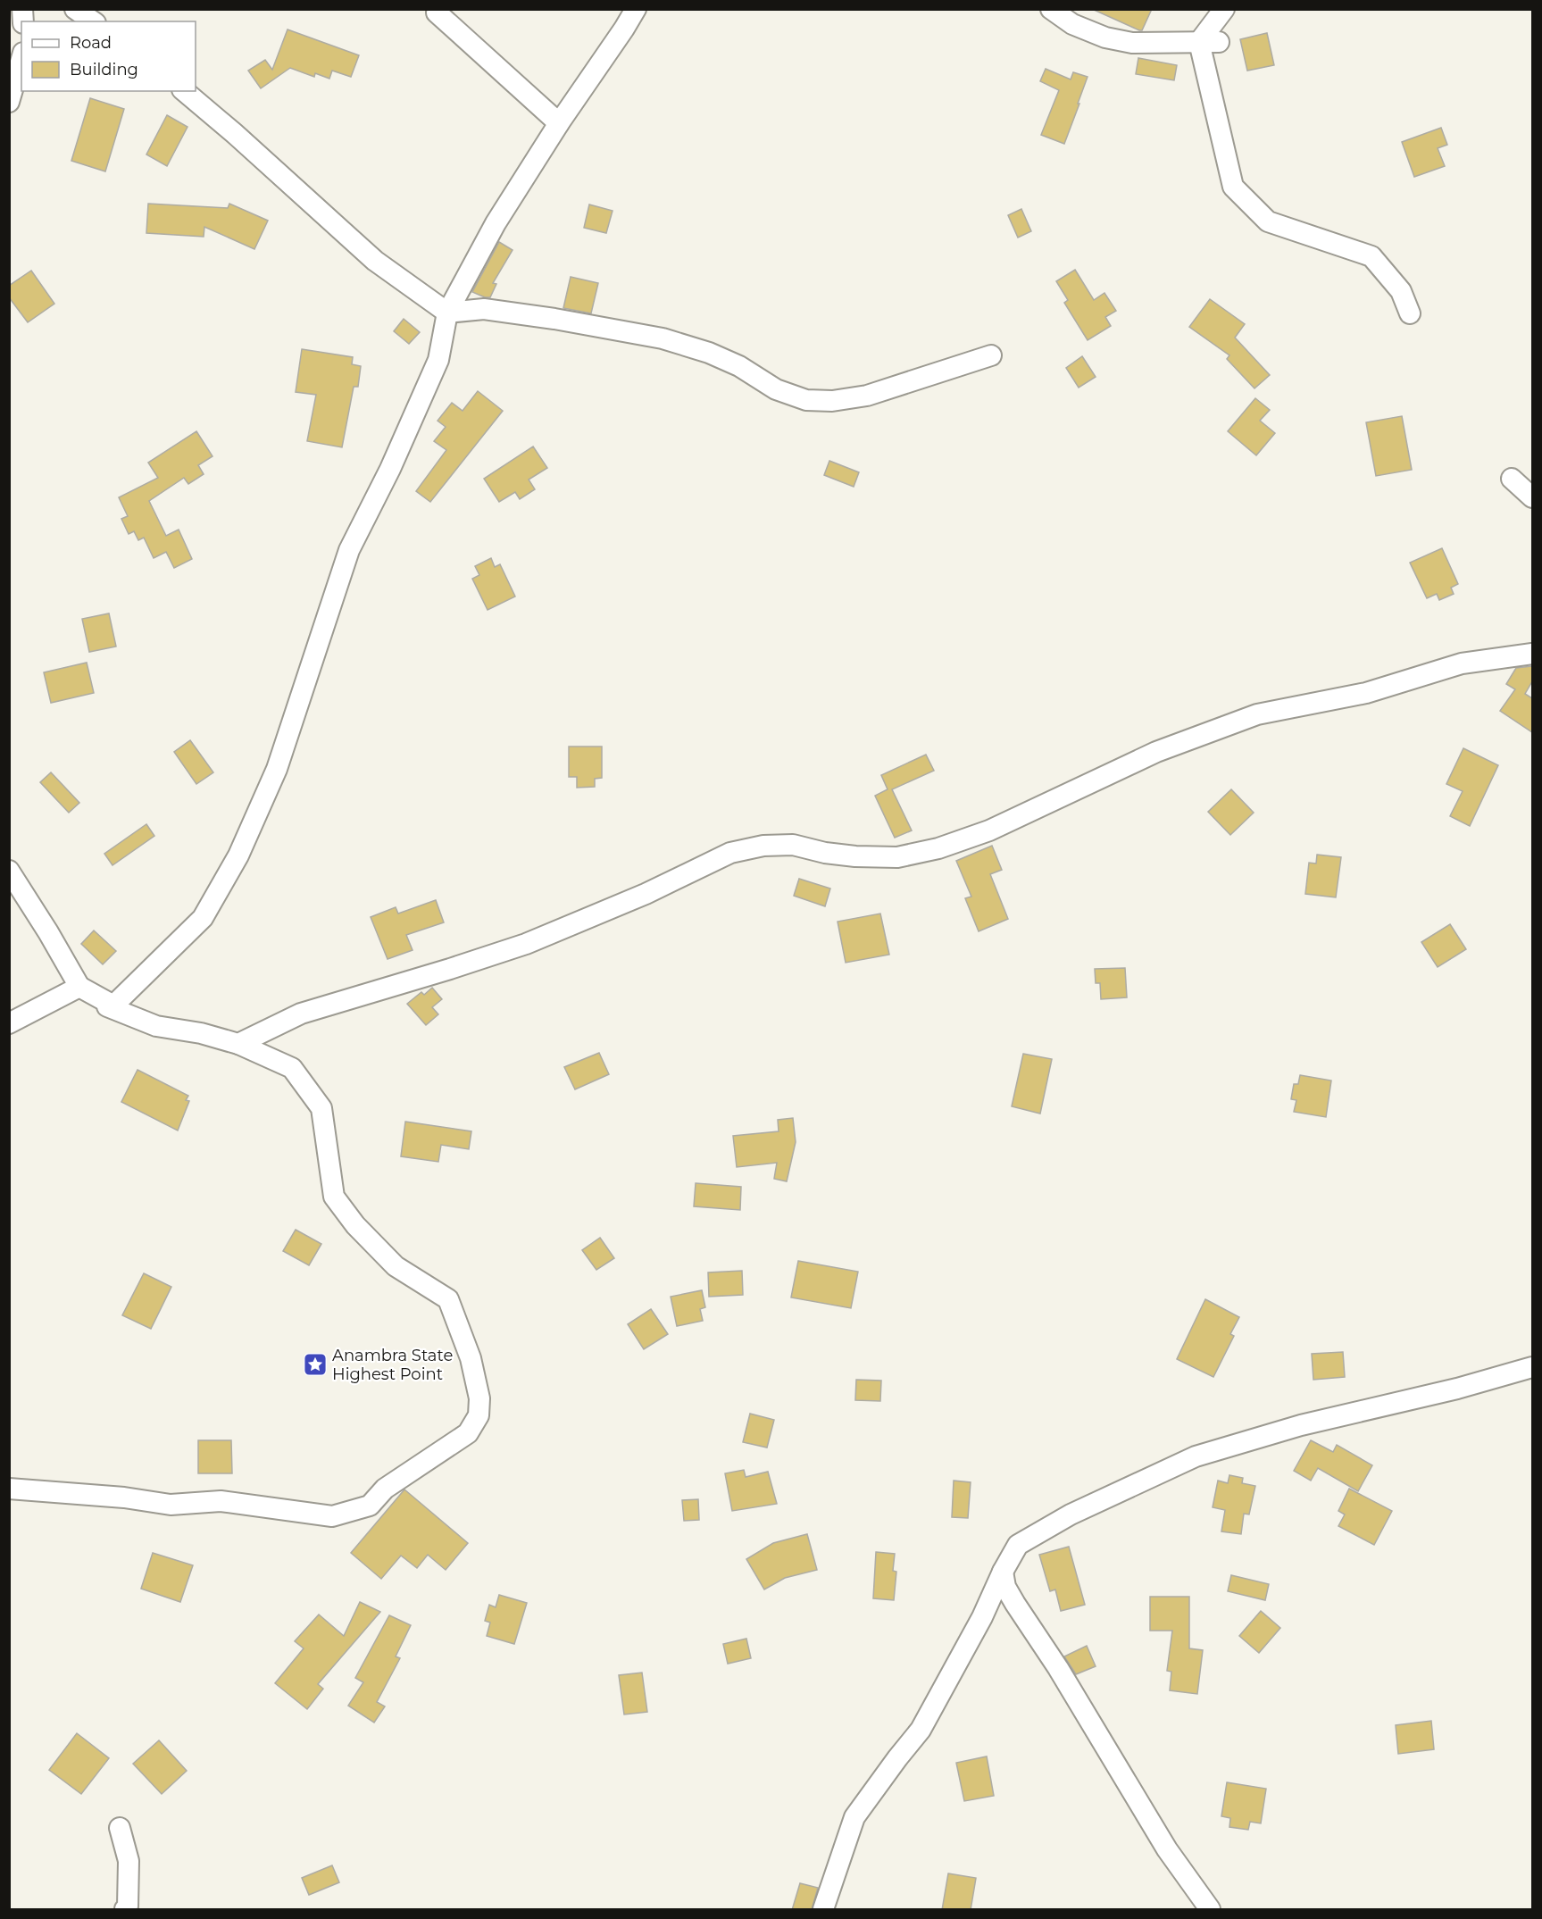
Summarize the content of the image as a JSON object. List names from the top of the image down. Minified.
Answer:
{"places":{"place":["Anambra State Highest Point"]},"legend":["Road","Building"]}
